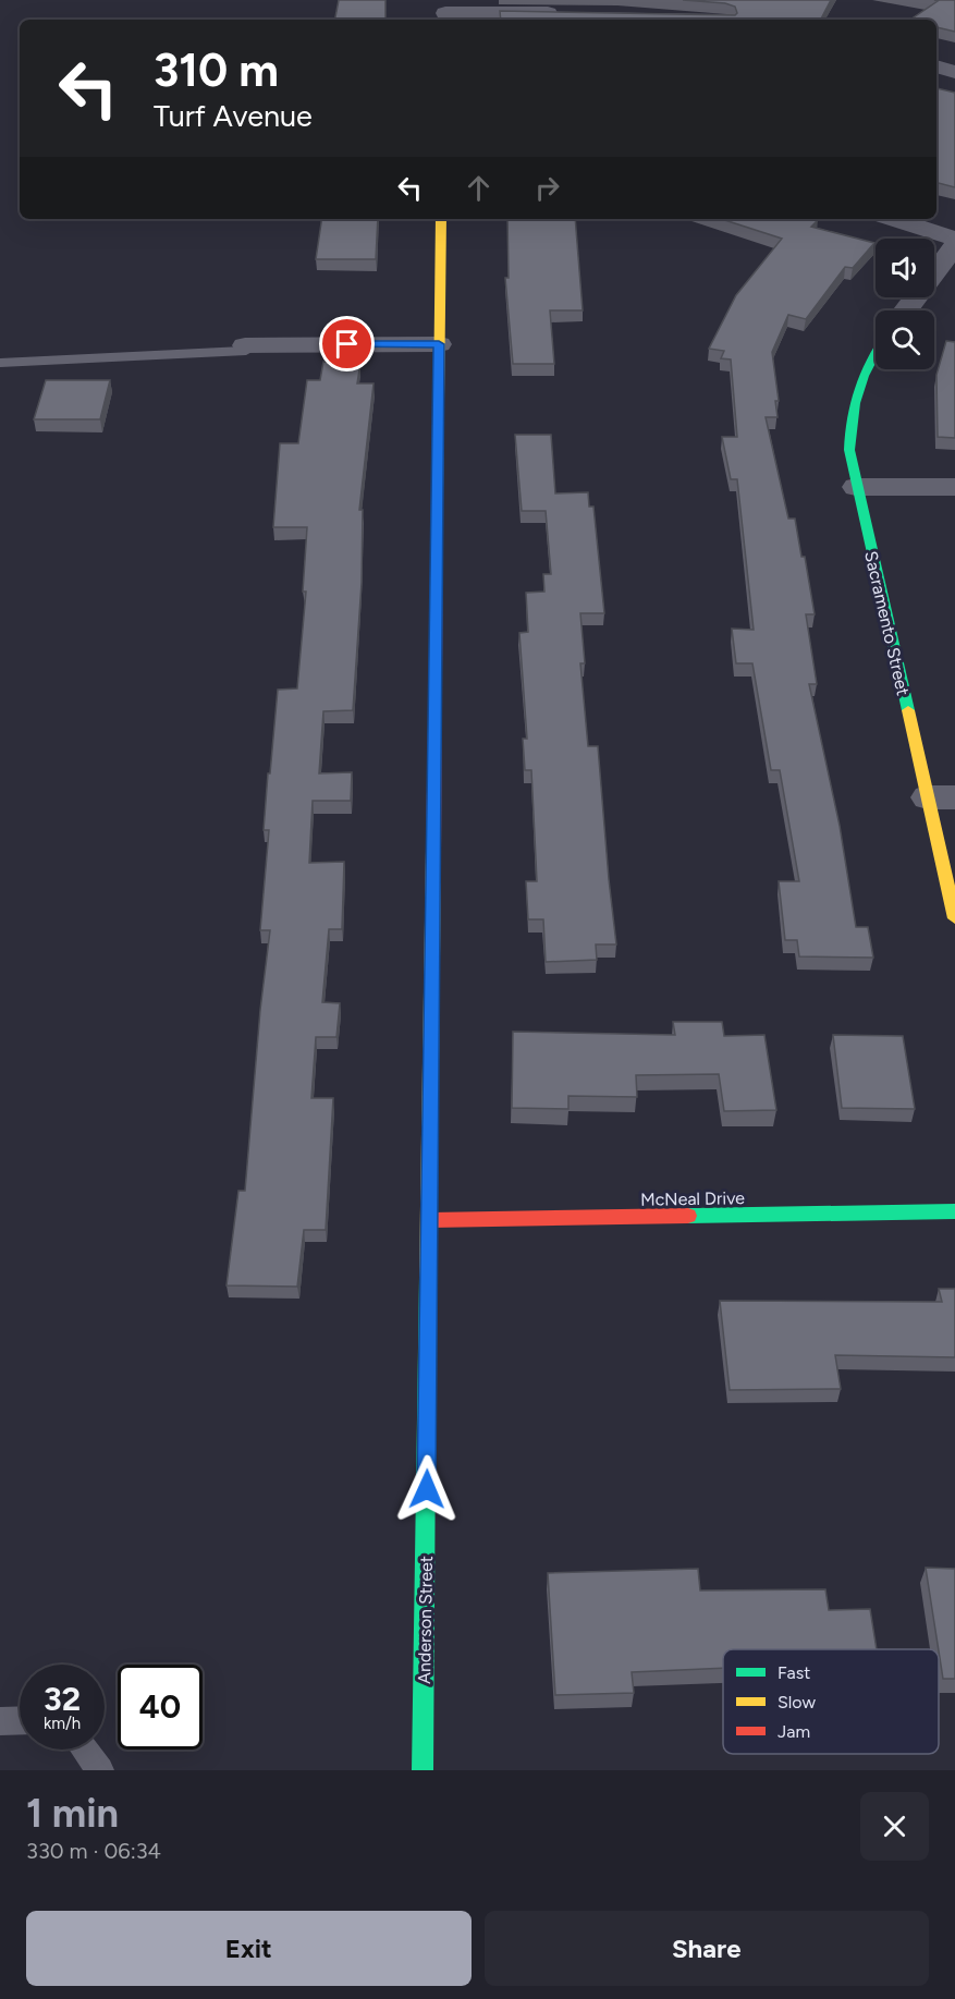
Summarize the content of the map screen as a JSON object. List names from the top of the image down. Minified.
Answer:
{"streets":{"street":["Sacramento Street","McNeal Drive","Anderson Street"]},"crossings":[["McNeal Drive","Anderson Street"]],"legend":["Fast","Slow","Jam"],"page":{"turn":["310 m","Turf Avenue"],"speed":"32 km/h","limit":"40","heading":["1 min","330 m · 06:34"],"buttons":["Exit","Share"]}}
